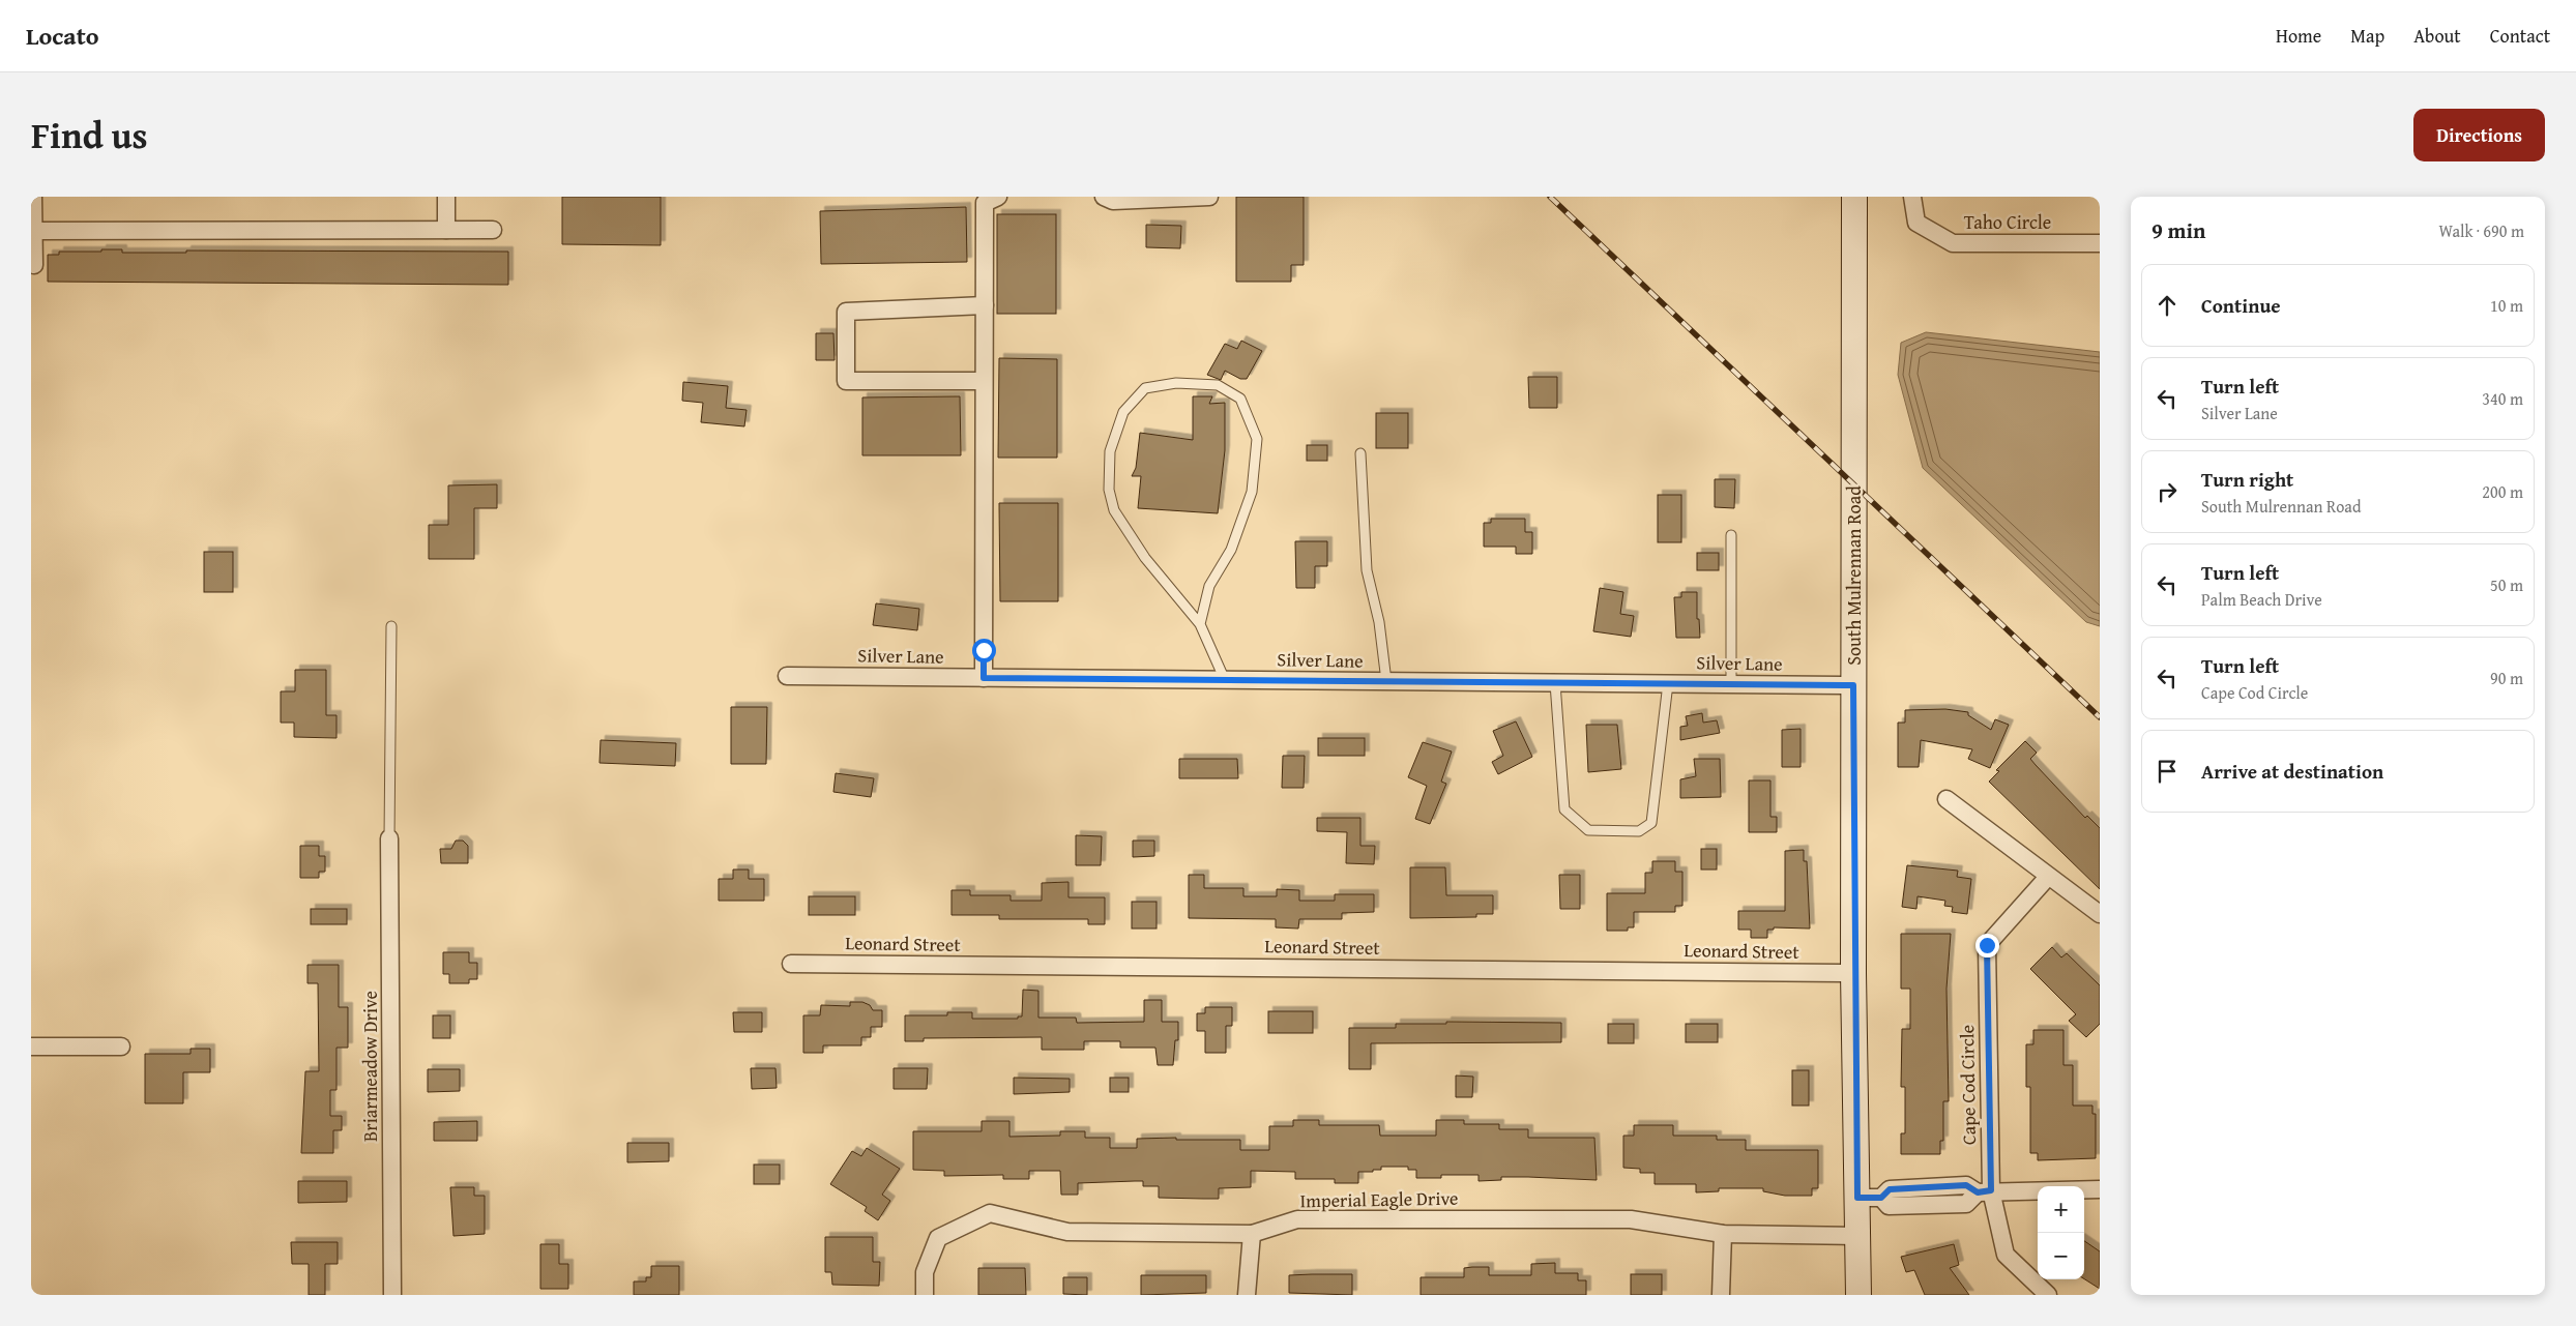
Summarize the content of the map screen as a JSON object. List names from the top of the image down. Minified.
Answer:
{"streets":{"street":["Taho Circle","South Mulrennan Road","Silver Lane","Leonard Street","Briarmeadow Drive","Cape Cod Circle","Imperial Eagle Drive"]},"crossings":[["South Mulrennan Road","Silver Lane"],["South Mulrennan Road","Leonard Street"],["South Mulrennan Road","Imperial Eagle Drive"]],"page":{"header":"Locato","nav":["Home","Map","About","Contact"],"title":"Find us","buttons":"Directions","heading":["9 min","Walk · 690 m"],"list":[["Continue","10 m"],["Turn left","Silver Lane","340 m"],["Turn right","South Mulrennan Road","200 m"],["Turn left","Palm Beach Drive","50 m"],["Turn left","Cape Cod Circle","90 m"],"Arrive at destination"],"map_buttons":["+","−"]}}
